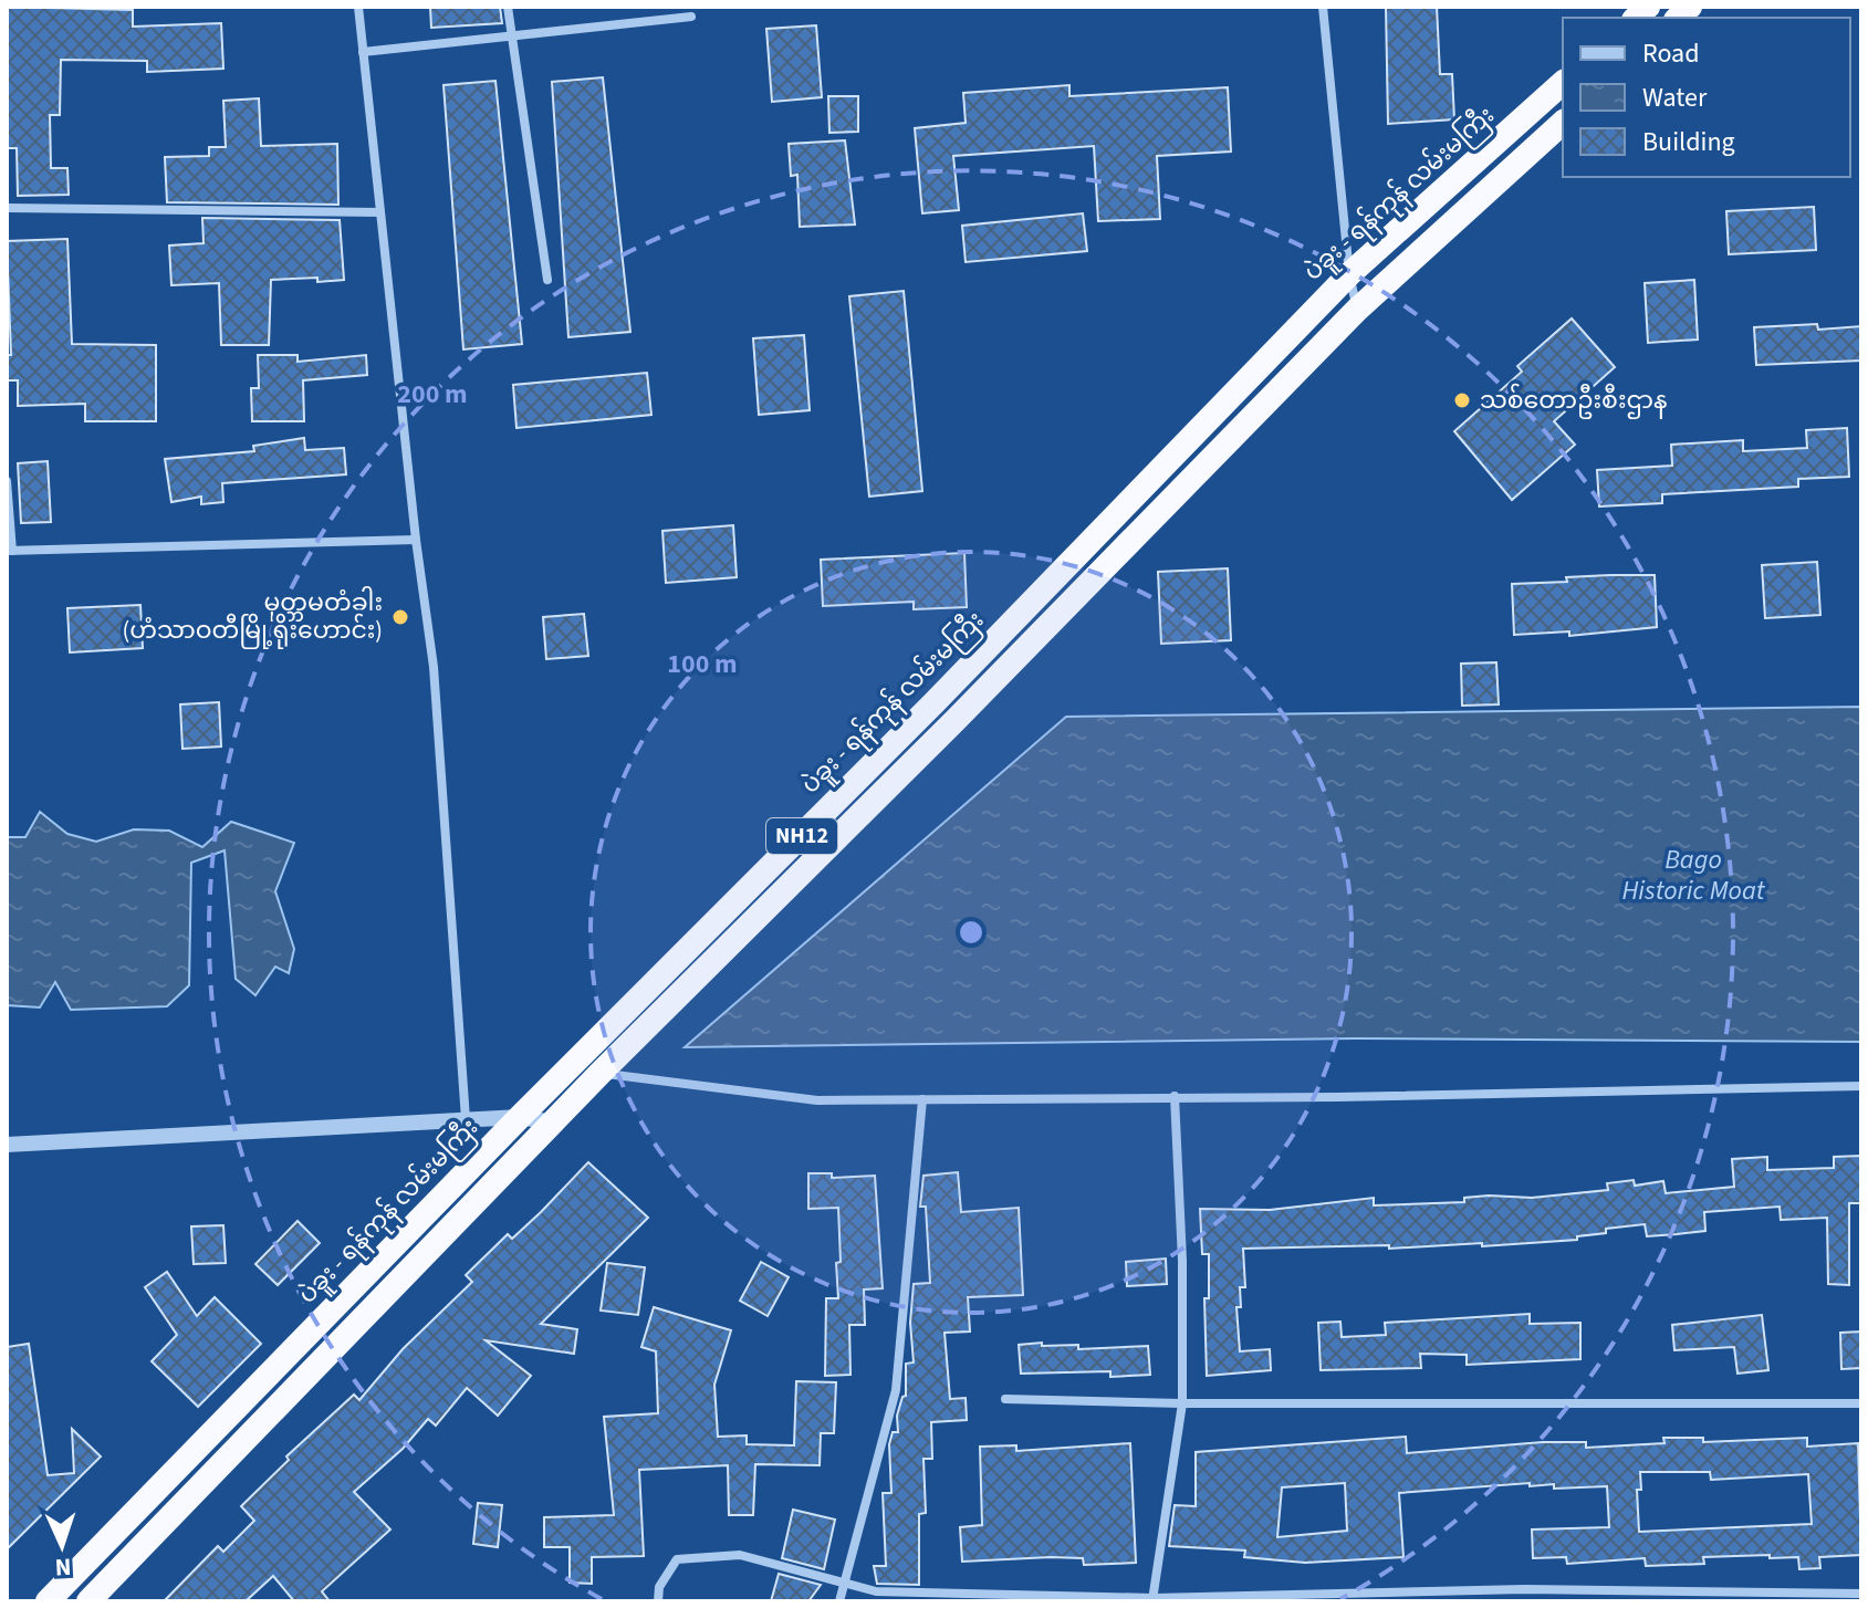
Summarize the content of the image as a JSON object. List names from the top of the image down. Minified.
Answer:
{"streets":{"highway":["ပဲခူး - ရန်ကုန် လမ်းမကြီး","NH12"]},"water":["Bago Historic Moat"],"places":["သစ်တောဦးစီးဌာန","မုတ္တမတံခါး (ဟံသာဝတီမြို့ရိုးဟောင်း)"],"legend":["Road","Water","Building"],"north":"bottom","rings":["200 m","100 m"]}
